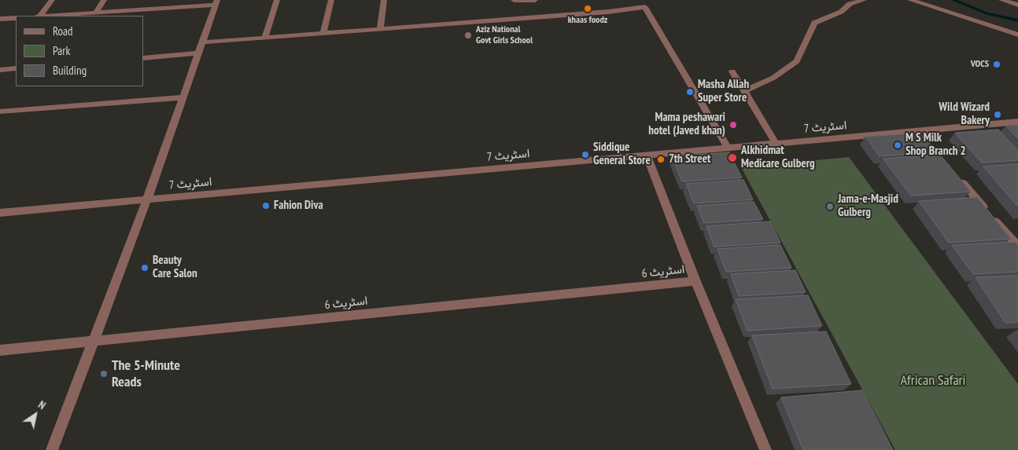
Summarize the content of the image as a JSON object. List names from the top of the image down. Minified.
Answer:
{"streets":{"street":["اسٹریٹ 7","اسٹریٹ 6"]},"parks":["African Safari"],"places":["khaas foodz","Aziz National Govt Girls School","VOCS","Masha Allah Super Store","Wild Wizard Bakery","Mama peshawari hotel (Javed khan)","M S Milk Shop Branch 2","Siddique General Store","Alkhidmat Medicare Gulberg","7th Street","Fahion Diva","Jama-e-Masjid Gulberg","Beauty Care Salon","The 5-Minute Reads"],"legend":["Road","Park","Building"],"north":"top right"}
